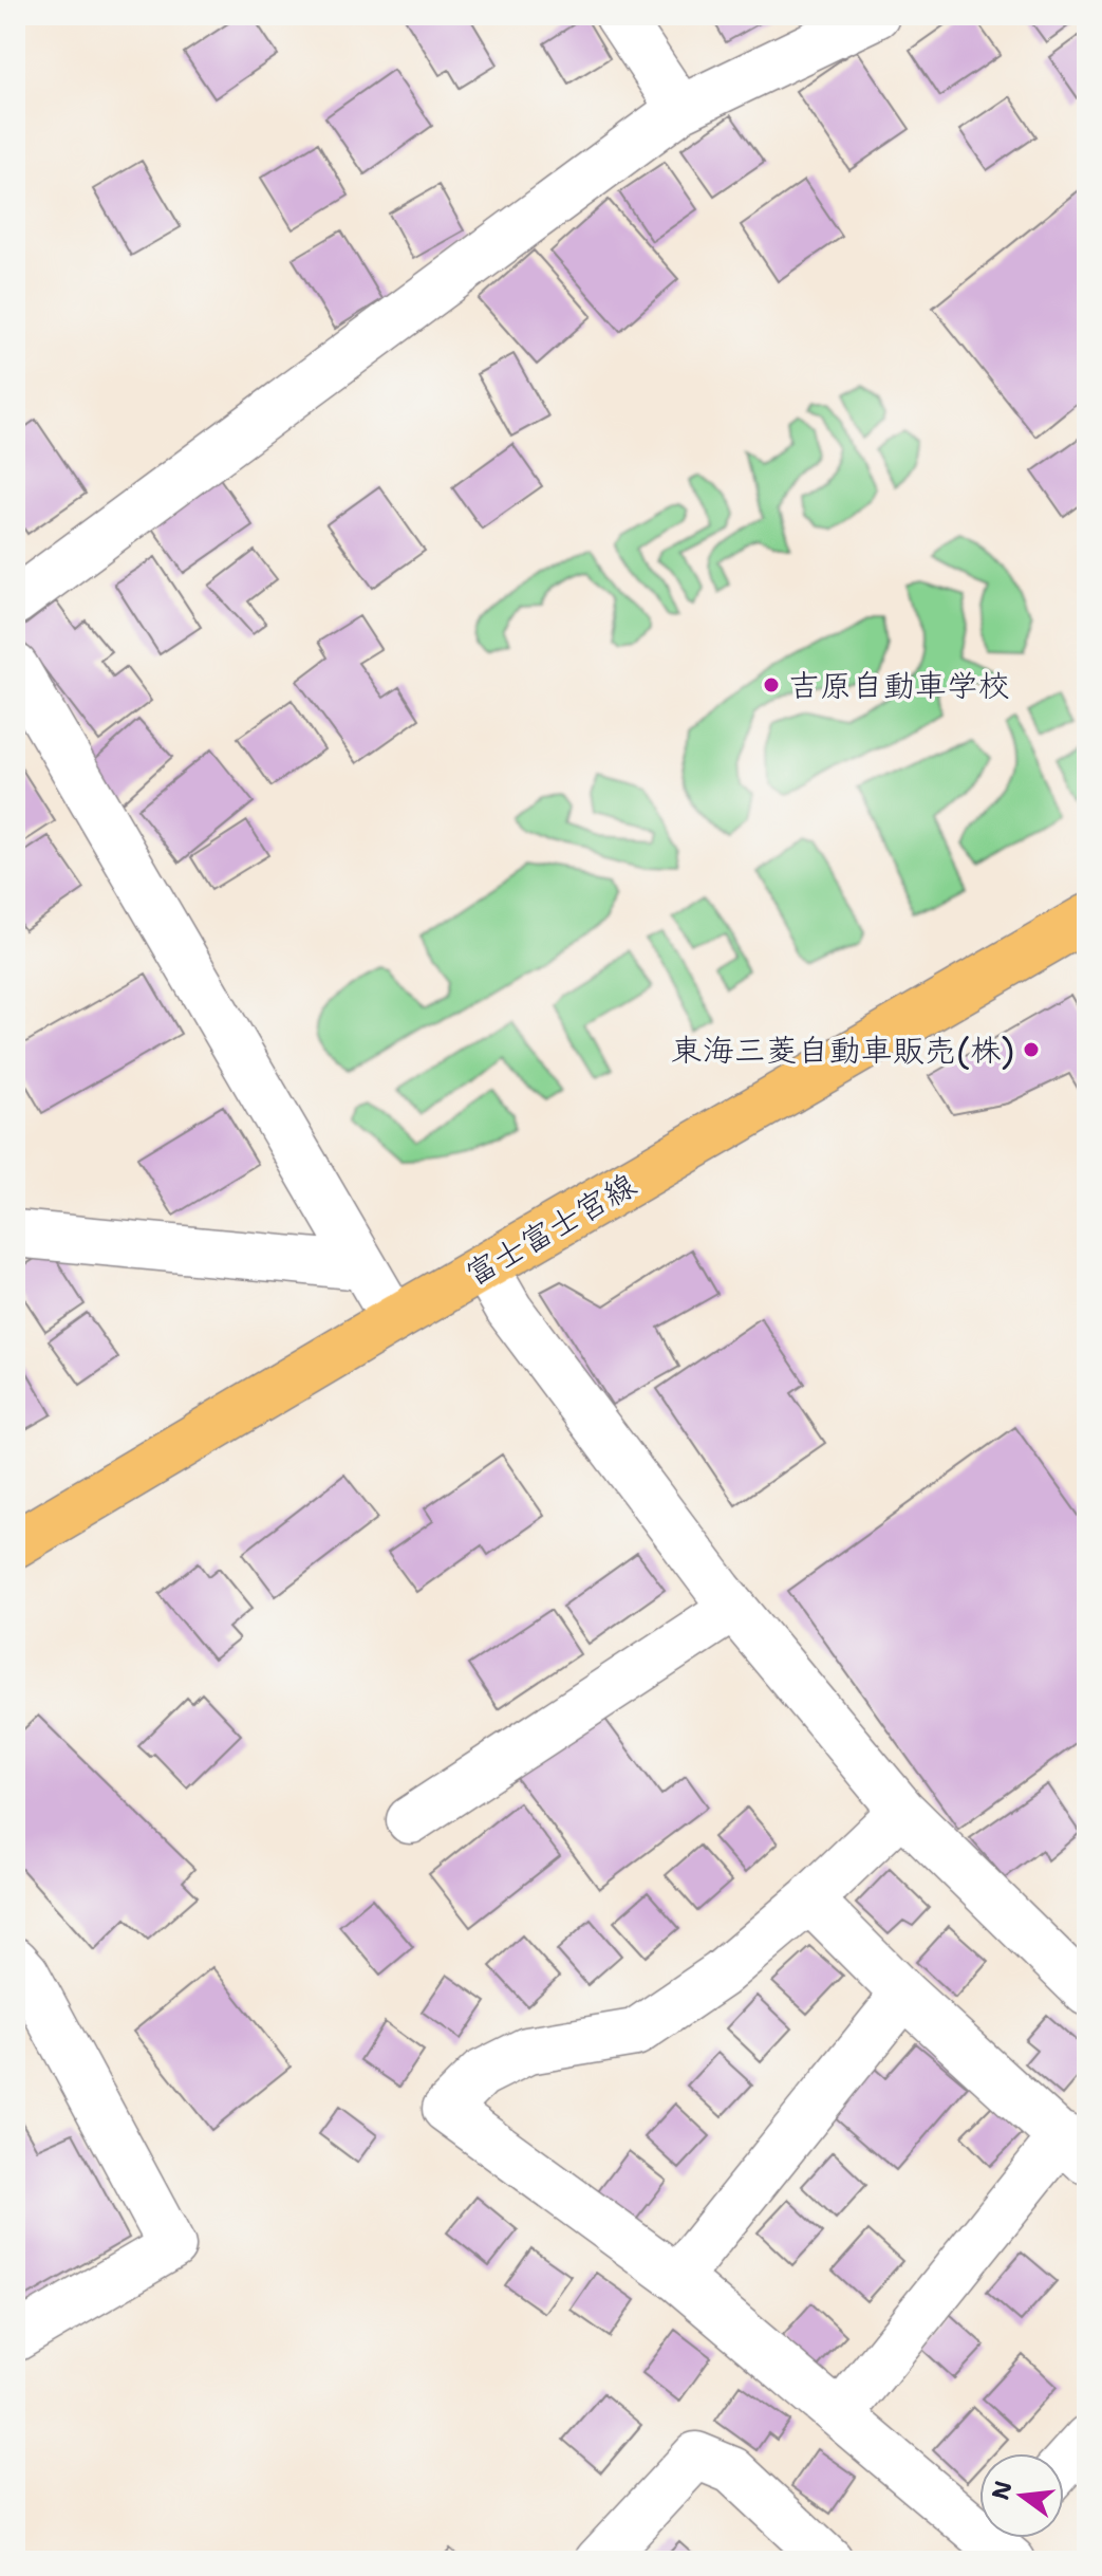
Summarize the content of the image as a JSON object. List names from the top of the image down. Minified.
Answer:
{"streets":{"main road":["富士富士宮線"]},"places":["吉原自動車学校","東海三菱自動車販売(株)"],"north":"left"}
